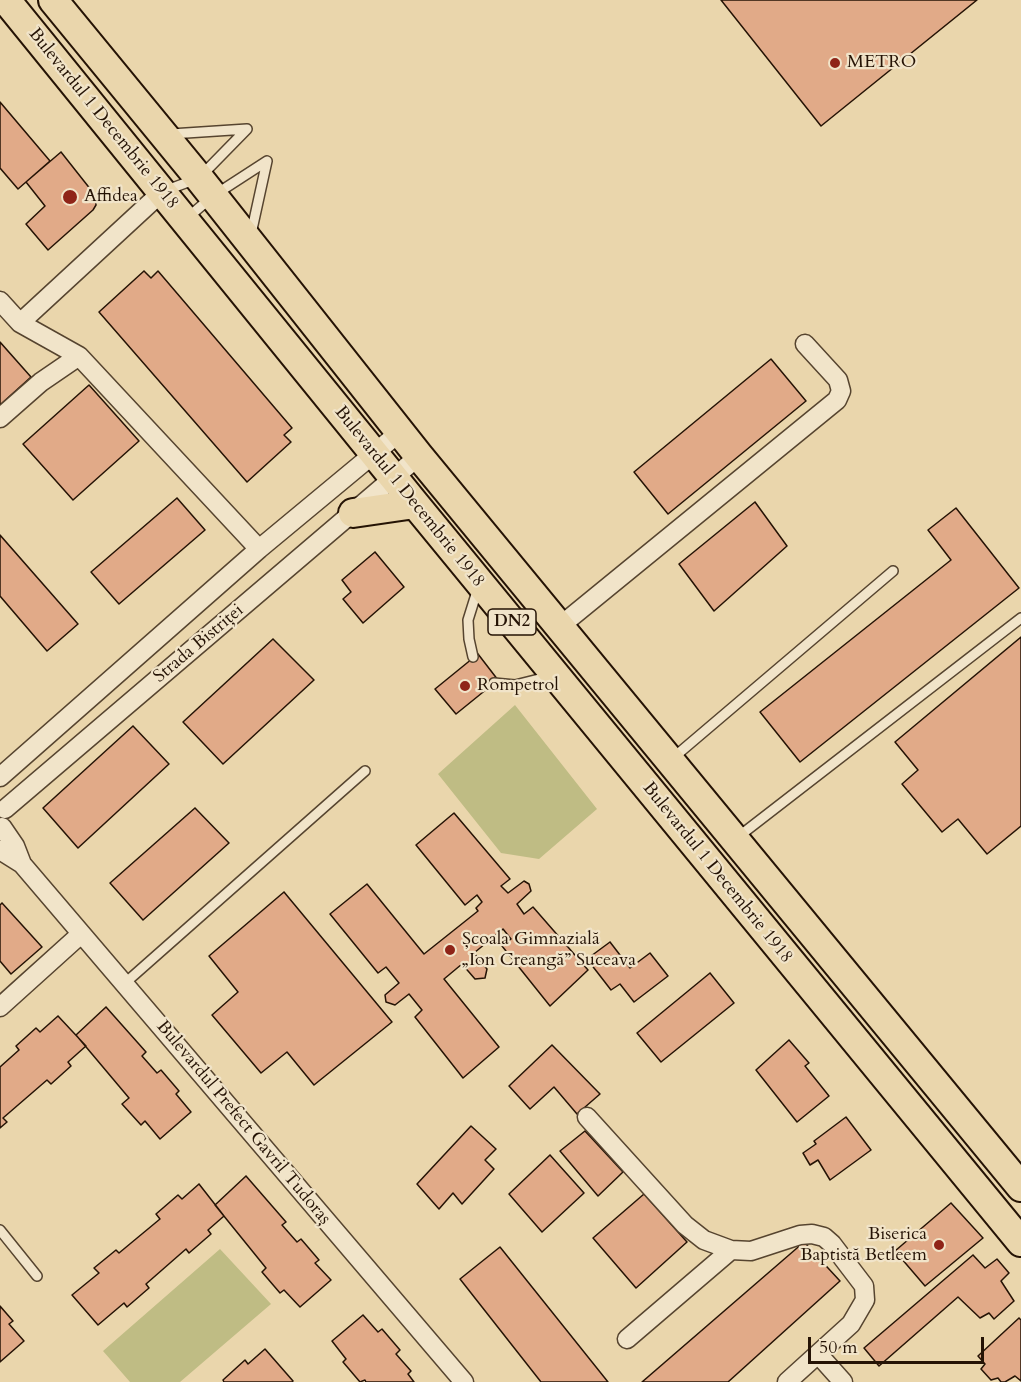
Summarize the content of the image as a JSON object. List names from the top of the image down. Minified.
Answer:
{"streets":{"main road":["Bulevardul 1 Decembrie 1918","DN2"],"street":["Strada Bistriței","Bulevardul Prefect Gavril Tudoraș"]},"crossings":[["Bulevardul 1 Decembrie 1918","Strada Bistriței"]],"places":["METRO","Affidea","Rompetrol","Școala Gimnazială „Ion Creangă” Suceava","Biserica Baptistă Betleem"],"scale_bar":"50 m"}
